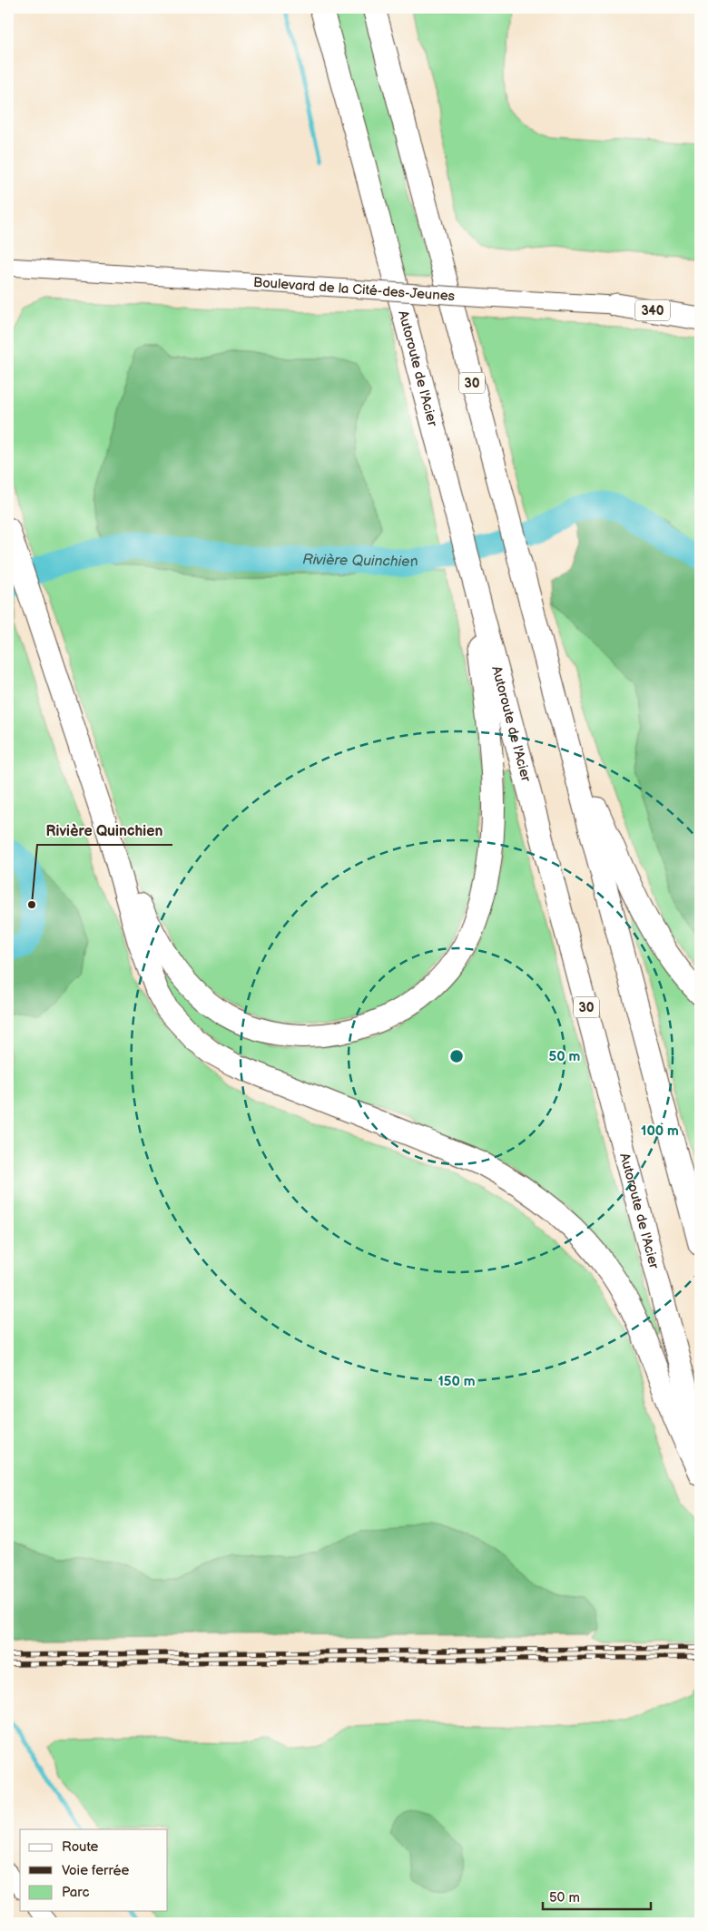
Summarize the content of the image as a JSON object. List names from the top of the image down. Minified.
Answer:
{"streets":{"highway":["340","Autoroute de l'Acier","30"],"main road":["Boulevard de la Cité-des-Jeunes"]},"crossings":[["Boulevard de la Cité-des-Jeunes","340"]],"water":["Rivière Quinchien"],"places":["Rivière Quinchien"],"legend":["Route","Voie ferrée","Parc"],"scale_bar":"50 m","rings":["50 m","100 m","150 m"]}
